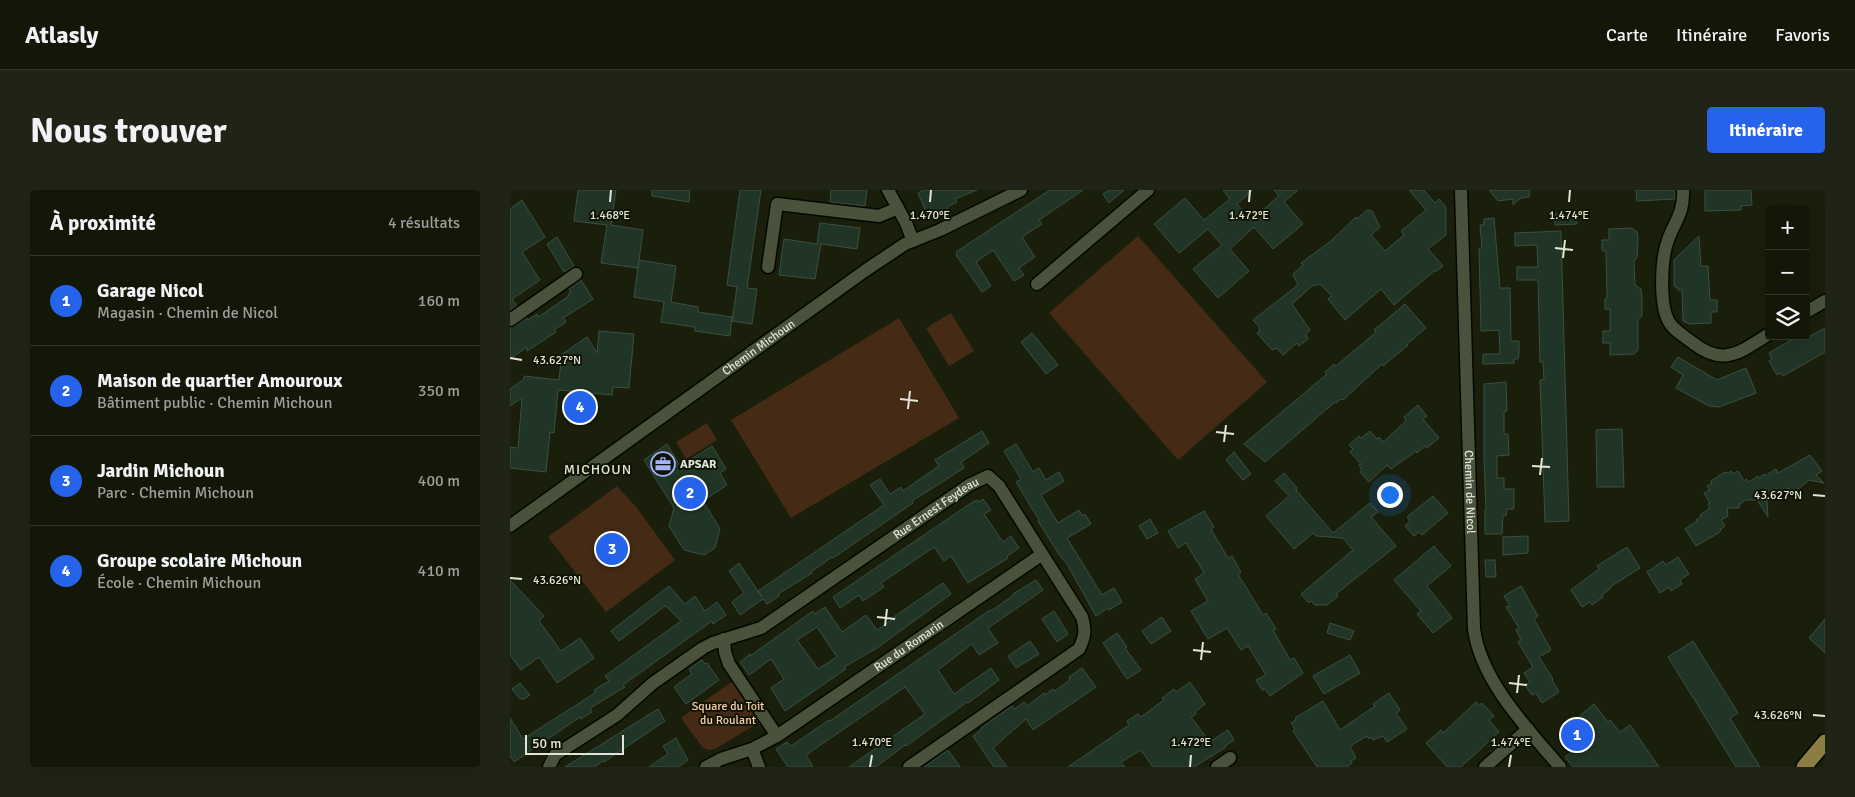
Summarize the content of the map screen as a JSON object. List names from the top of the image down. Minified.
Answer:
{"streets":{"street":["Chemin Michoun","Chemin de Nicol","Rue Ernest Feydeau","Rue du Romarin"]},"crossings":[["Rue Ernest Feydeau","Rue du Romarin"]],"districts":["MICHOUN"],"parks":["Square du Toit du Roulant"],"places":{"office":["APSAR"]},"scale_bar":"50 m","page":{"header":"Atlasly","nav":["Carte","Itinéraire","Favoris"],"buttons":"Itinéraire","title":"Nous trouver","heading":["À proximité","4 résultats"],"map_buttons":["+","−"],"list":[{"mark":"1","name":"Garage Nicol","note":"Magasin · Chemin de Nicol","value":"160 m"},{"mark":"2","name":"Maison de quartier Amouroux","note":"Bâtiment public · Chemin Michoun","value":"350 m"},{"mark":"3","name":"Jardin Michoun","note":"Parc · Chemin Michoun","value":"400 m"},{"mark":"4","name":"Groupe scolaire Michoun","note":"École · Chemin Michoun","value":"410 m"}],"pins":["4","2","3","1"],"scale":"50 m"},"coordinates":["1.468°E","1.470°E","1.472°E","1.474°E","43.627°N","43.626°N"]}
